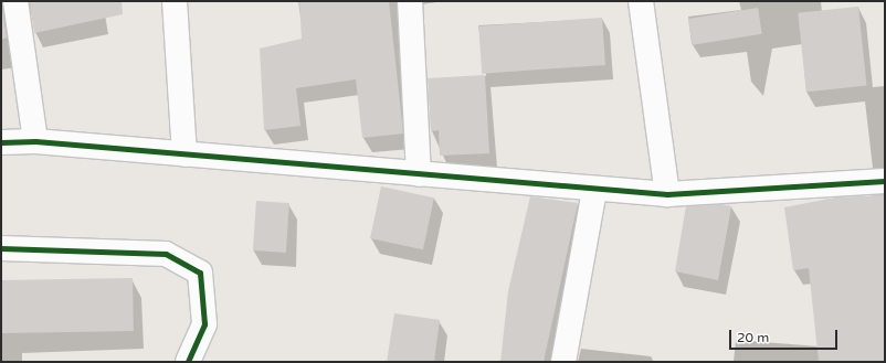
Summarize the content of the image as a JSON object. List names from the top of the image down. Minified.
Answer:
{"scale_bar":"20 m"}
